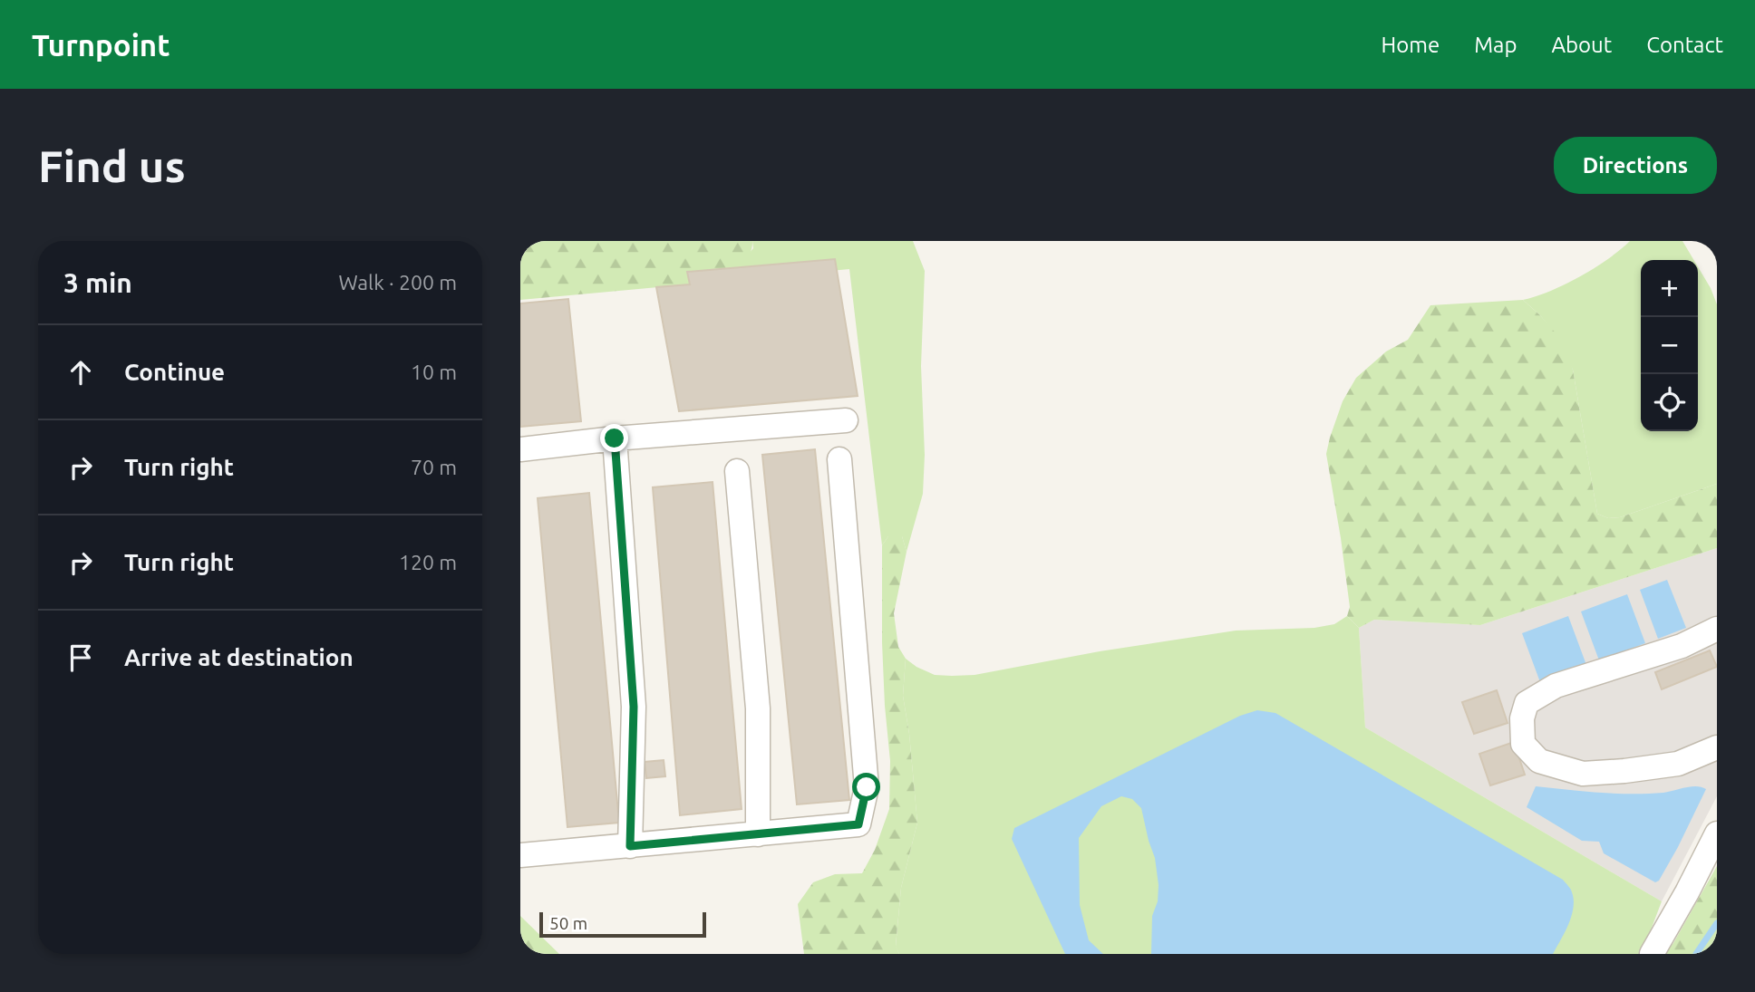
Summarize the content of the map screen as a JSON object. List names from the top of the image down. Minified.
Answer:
{"scale_bar":"50 m","page":{"header":"Turnpoint","nav":["Home","Map","About","Contact"],"buttons":"Directions","title":"Find us","heading":["3 min","Walk · 200 m"],"map_buttons":["+","−"],"list":[["Continue","10 m"],["Turn right","70 m"],["Turn right","120 m"],"Arrive at destination"],"scale":"50 m"}}
